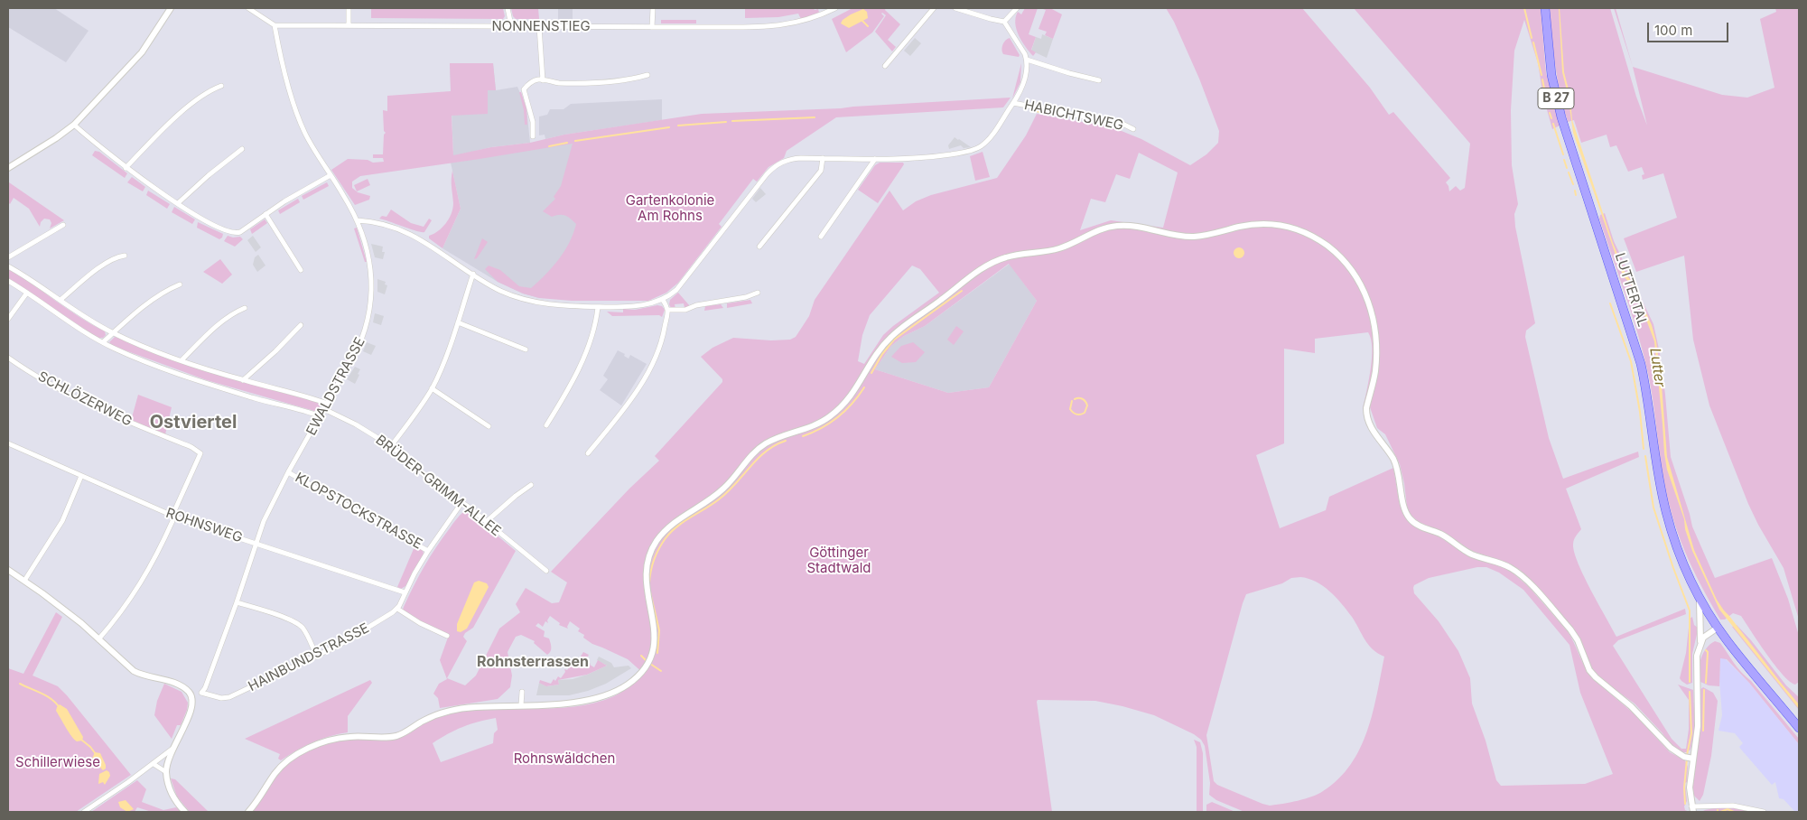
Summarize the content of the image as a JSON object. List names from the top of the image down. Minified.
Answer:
{"streets":{"main road":["B 27","LUTTERTAL"],"street":["NONNENSTIEG","HABICHTSWEG","EWALDSTRASSE","SCHLÖZERWEG","BRÜDER-GRIMM-ALLEE","KLOPSTOCKSTRASSE","ROHNSWEG","HAINBUNDSTRASSE"]},"crossings":[["NONNENSTIEG","EWALDSTRASSE"],["B 27","LUTTERTAL"],["EWALDSTRASSE","BRÜDER-GRIMM-ALLEE"],["EWALDSTRASSE","KLOPSTOCKSTRASSE"],["EWALDSTRASSE","ROHNSWEG"],["EWALDSTRASSE","HAINBUNDSTRASSE"],["SCHLÖZERWEG","ROHNSWEG"]],"districts":["Ostviertel","Rohnsterrassen"],"water":["Lutter"],"parks":["Gartenkolonie Am Rohns","Göttinger Stadtwald","Rohnswäldchen","Schillerwiese"],"scale_bar":"100 m"}
